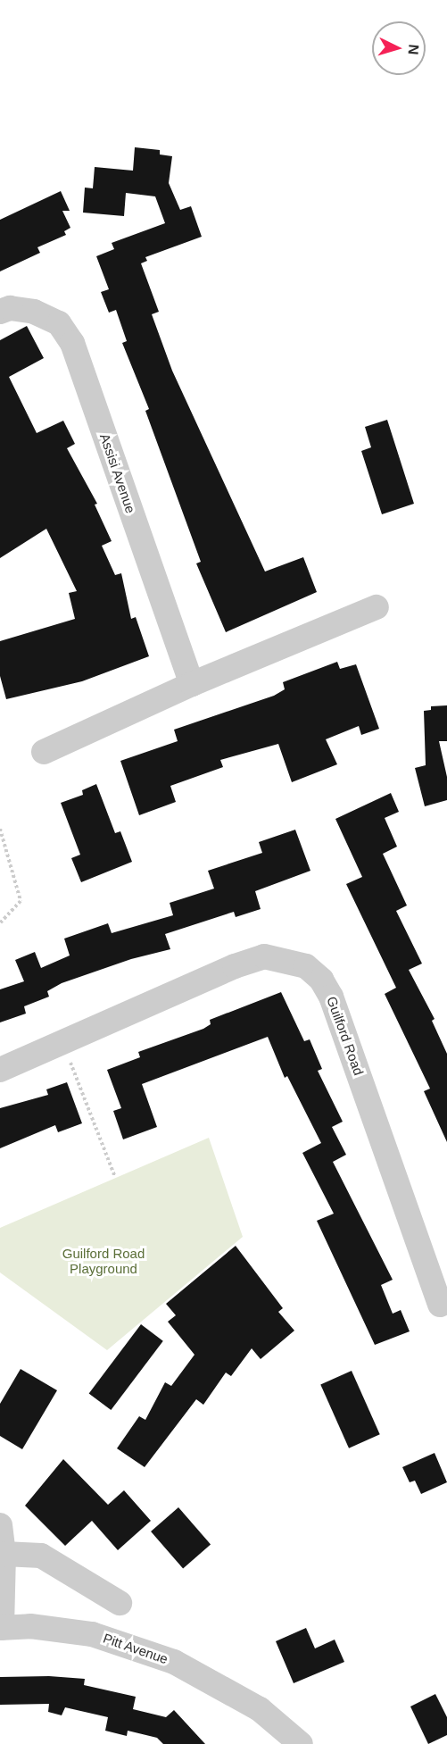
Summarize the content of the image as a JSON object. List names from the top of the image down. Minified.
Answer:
{"streets":{"street":["Assisi Avenue","Guilford Road","Pitt Avenue"]},"parks":["Guilford Road Playground"],"north":"right"}
